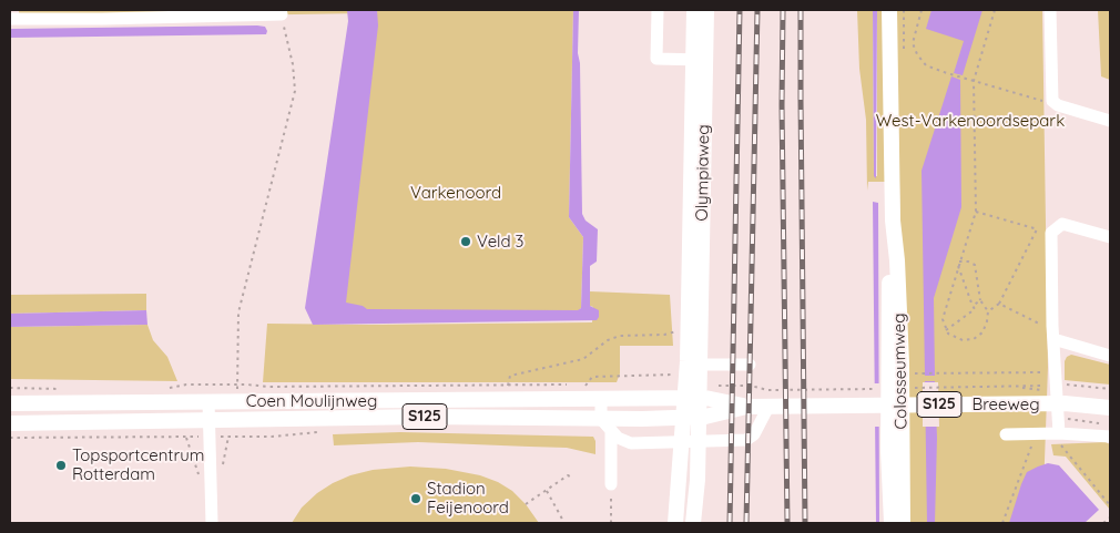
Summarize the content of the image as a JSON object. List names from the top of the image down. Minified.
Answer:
{"streets":{"main road":["Olympiaweg","Colosseumweg","Coen Moulijnweg","S125","Breeweg"]},"crossings":[["Coen Moulijnweg","Breeweg"]],"parks":["West-Varkenoordsepark","Varkenoord"],"places":["Veld 3","Topsportcentrum Rotterdam","Stadion Feijenoord"]}
